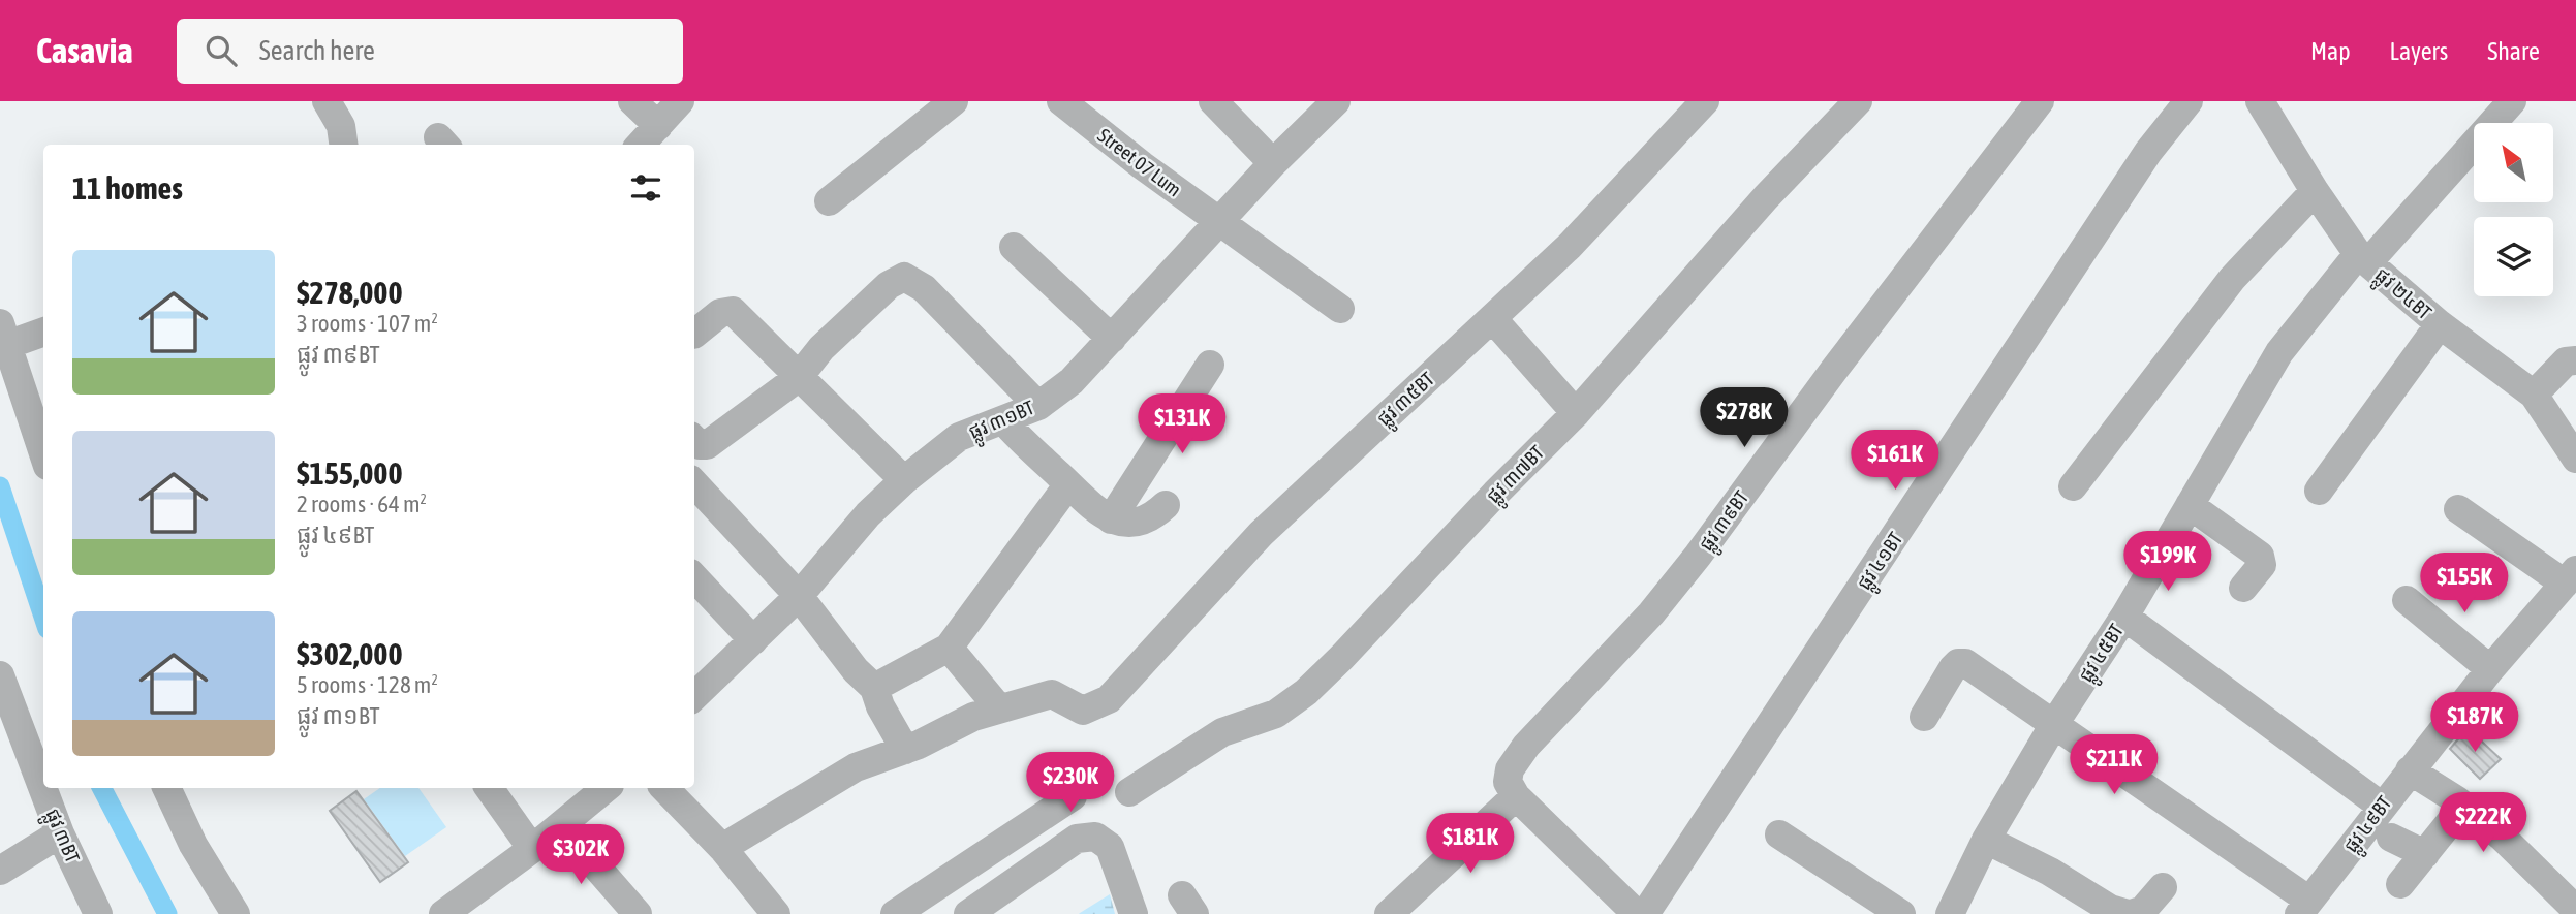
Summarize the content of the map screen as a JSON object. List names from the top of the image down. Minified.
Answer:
{"streets":{"street":["Street 07 Lum","ផ្លូវ ២៤BT","ផ្លូវ ៣៥BT","ផ្លូវ ៣១BT","ផ្លូវ ៣៧BT","ផ្លូវ ៣៩BT","ផ្លូវ ៤១BT","ផ្លូវ ៤៥BT","ផ្លូវ ៤៩BT","ផ្លូវ ៣BT"]},"crossings":[["Street 07 Lum","ផ្លូវ ៣១BT"],["ផ្លូវ ២៤BT","ផ្លូវ ៤៥BT"]],"north":"top left","page":{"header":"Casavia","search":"Search here","nav":["Map","Layers","Share"],"heading":"11 homes","list":[{"name":"$278,000","note":"3 rooms · 107 m² · ផ្លូវ ៣៩BT"},{"name":"$155,000","note":"2 rooms · 64 m² · ផ្លូវ ៤៩BT"},{"name":"$302,000","note":"5 rooms · 128 m² · ផ្លូវ ៣១BT"}],"price":["$278K","$131K","$161K","$199K","$155K","$187K","$211K","$230K","$222K","$181K","$302K"]}}
